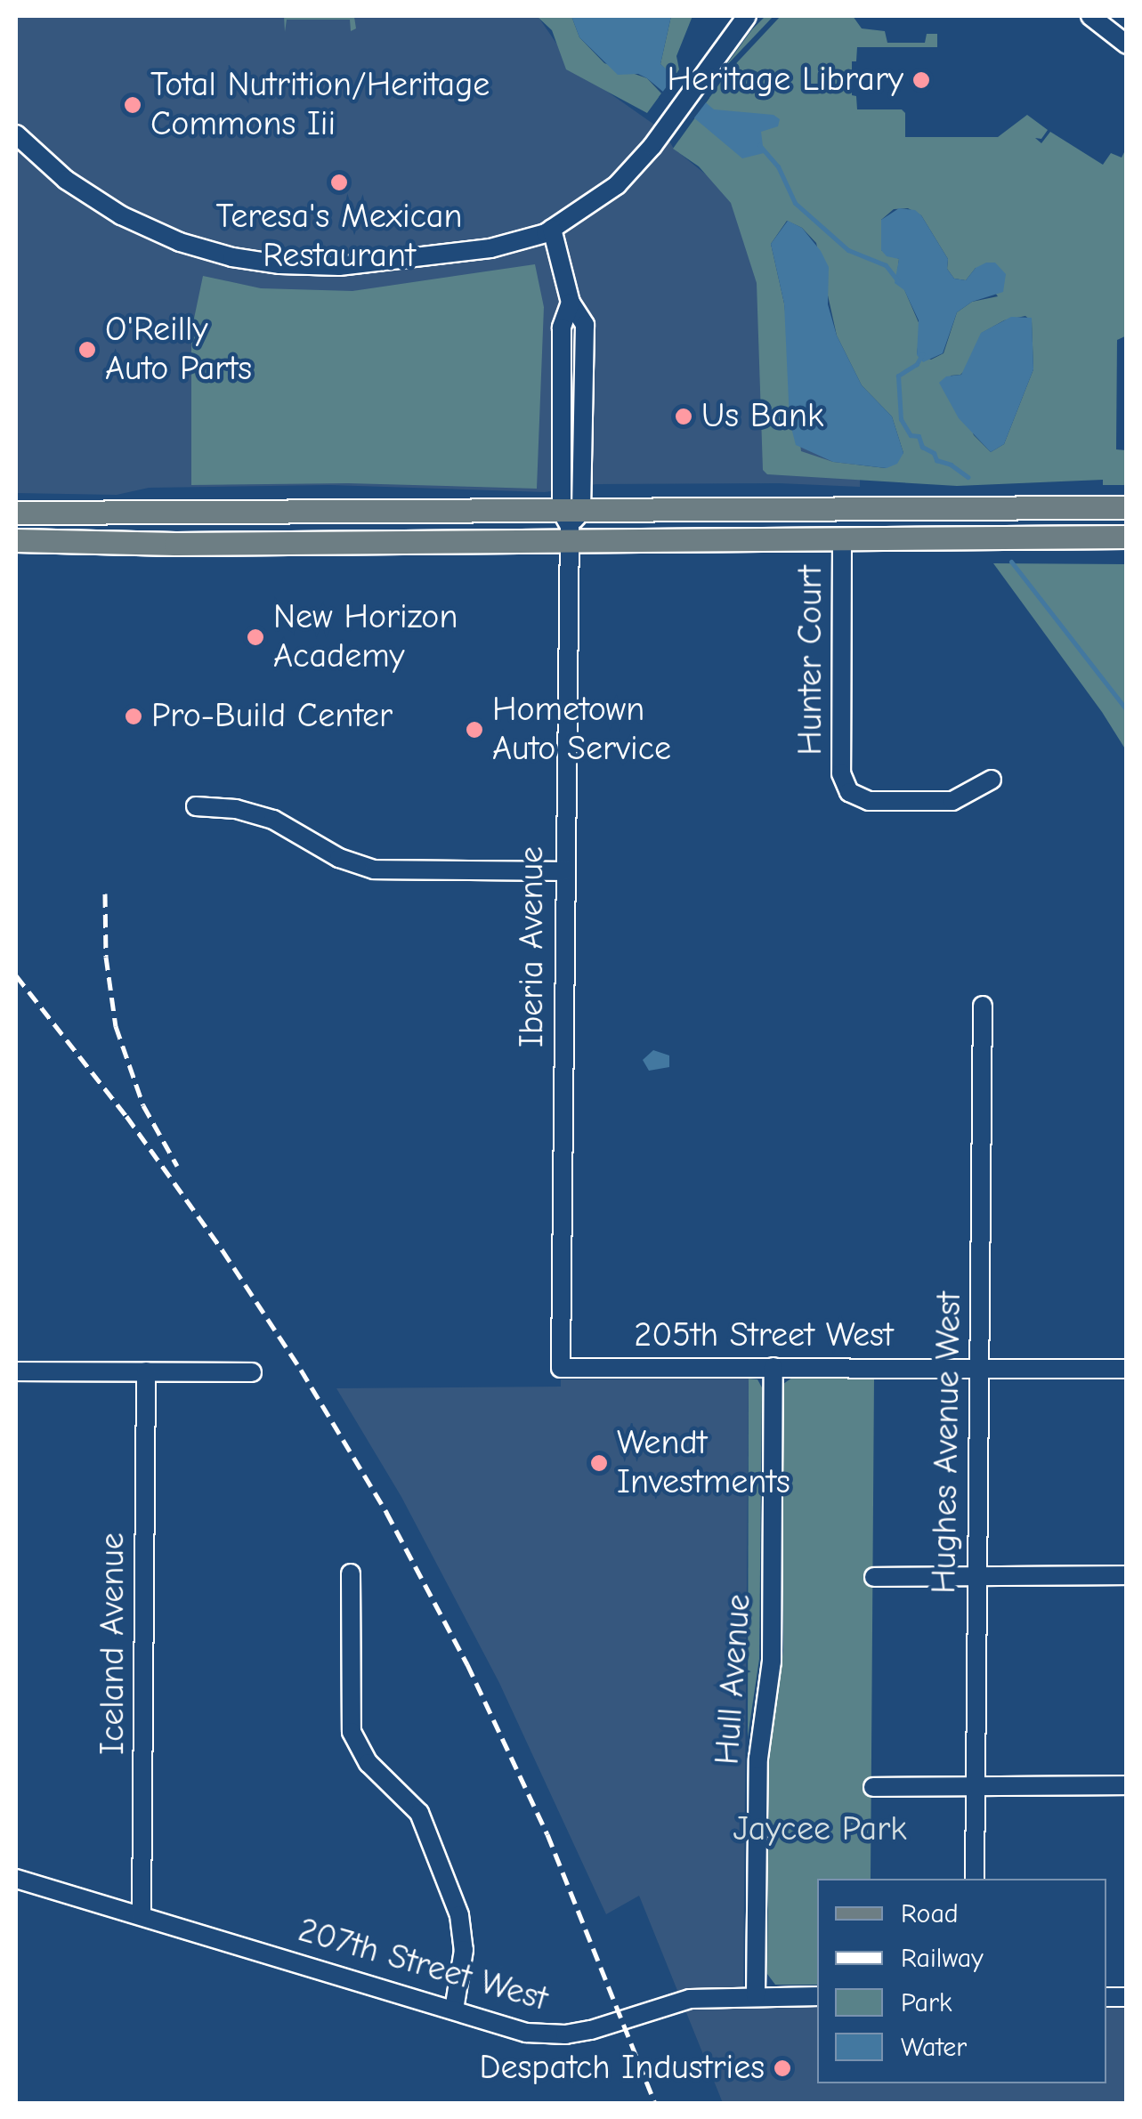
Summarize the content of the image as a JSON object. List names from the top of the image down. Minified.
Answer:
{"streets":{"street":["Hunter Court","Iberia Avenue","205th Street West","Hughes Avenue West","Iceland Avenue","Hull Avenue","207th Street West"]},"crossings":[["Iberia Avenue","205th Street West"],["205th Street West","Hughes Avenue West"],["205th Street West","Hull Avenue"],["Iceland Avenue","207th Street West"],["Hull Avenue","207th Street West"]],"parks":["Jaycee Park"],"places":["Heritage Library","Total Nutrition/Heritage Commons Iii","Teresa's Mexican Restaurant","O'Reilly Auto Parts","Us Bank","New Horizon Academy","Pro-Build Center","Hometown Auto Service","Wendt Investments","Despatch Industries"],"legend":["Road","Railway","Park","Water"]}
